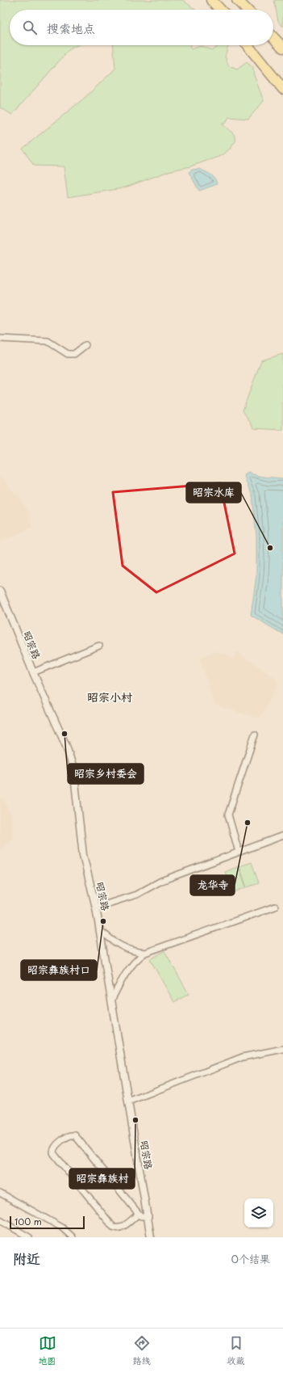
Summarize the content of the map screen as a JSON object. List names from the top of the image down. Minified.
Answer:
{"streets":{"street":["昭宗路"]},"districts":["昭宗小村"],"places":["昭宗水库","昭宗乡村委会","龙华寺","昭宗彝族村口","昭宗彝族村"],"scale_bar":"100 m","page":{"search":"搜索地点","scale":"100 m","heading":["附近","0个结果"],"nav":["地图","路线","收藏"]}}
